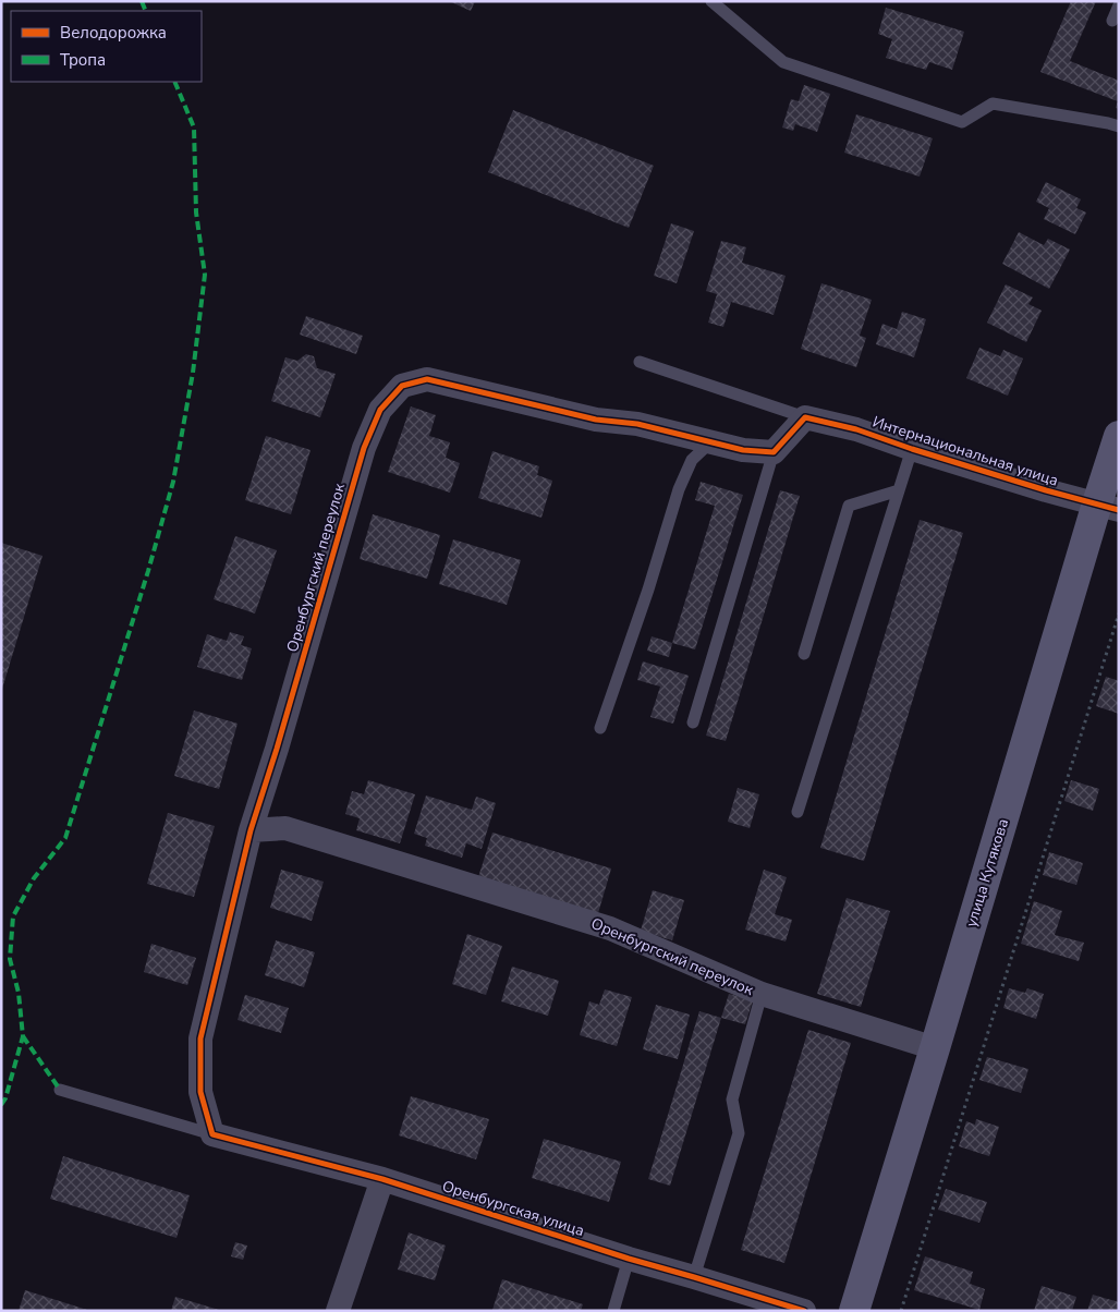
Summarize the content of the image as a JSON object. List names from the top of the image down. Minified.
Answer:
{"streets":{"main road":["улица Кутякова"],"street":["Интернациональная улица","Оренбургский переулок","Оренбургская улица"]},"crossings":[["Интернациональная улица","улица Кутякова"],["Оренбургский переулок","улица Кутякова"],["Оренбургский переулок","Оренбургская улица"]],"legend":["Велодорожка","Тропа"]}
